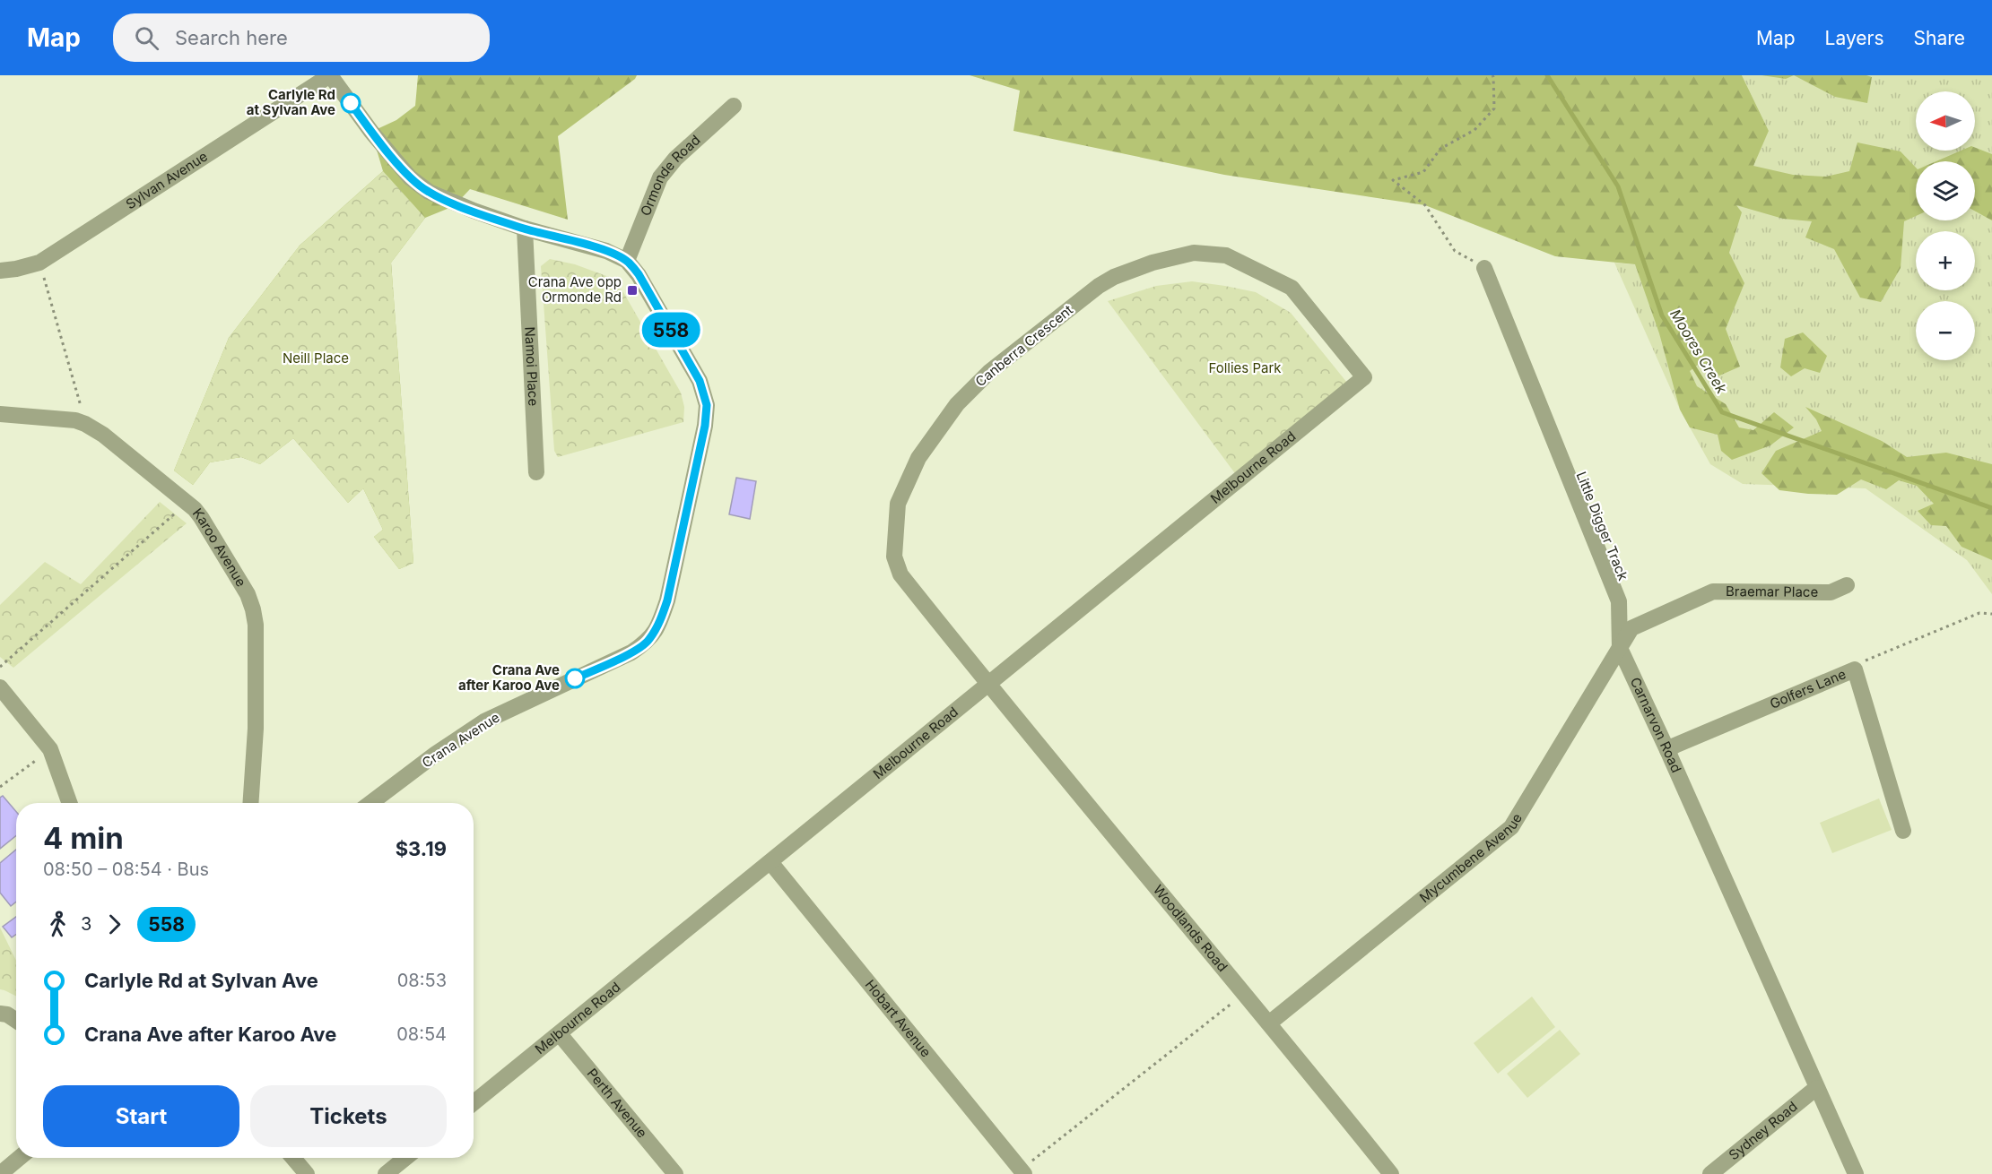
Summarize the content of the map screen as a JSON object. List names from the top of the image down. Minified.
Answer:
{"streets":{"street":["Ormonde Road","Sylvan Avenue","Canberra Crescent","Namoi Place","Melbourne Road","Karoo Avenue","Braemar Place","Golfers Lane","Carnarvon Road","Crana Avenue","Mycumbene Avenue","Woodlands Road","Hobart Avenue","Perth Avenue","Sydney Road"]},"crossings":[["Ormonde Road","Crana Avenue"],["Canberra Crescent","Melbourne Road"],["Canberra Crescent","Woodlands Road"],["Melbourne Road","Woodlands Road"],["Melbourne Road","Hobart Avenue"],["Melbourne Road","Perth Avenue"],["Braemar Place","Carnarvon Road"],["Braemar Place","Mycumbene Avenue"],["Golfers Lane","Carnarvon Road"],["Carnarvon Road","Mycumbene Avenue"],["Carnarvon Road","Sydney Road"],["Mycumbene Avenue","Woodlands Road"]],"water":["Moores Creek"],"parks":["Neill Place","Follies Park"],"places":{"other":["Carlyle Rd at Sylvan Ave","Crana Ave after Karoo Ave"],"transit":["Crana Ave opp Ormonde Rd"]},"lines":["bus line 558"],"north":"left","page":{"header":"Map","search":"Search here","nav":["Map","Layers","Share"],"on_map":"558","map_buttons":["+","−"],"heading":["4 min","08:50 – 08:54 · Bus","$3.19"],"legs":["3","558"],"list":[{"name":"Carlyle Rd at Sylvan Ave","value":"08:53"},{"name":"Crana Ave after Karoo Ave","value":"08:54"}],"buttons":["Start","Tickets"]}}
